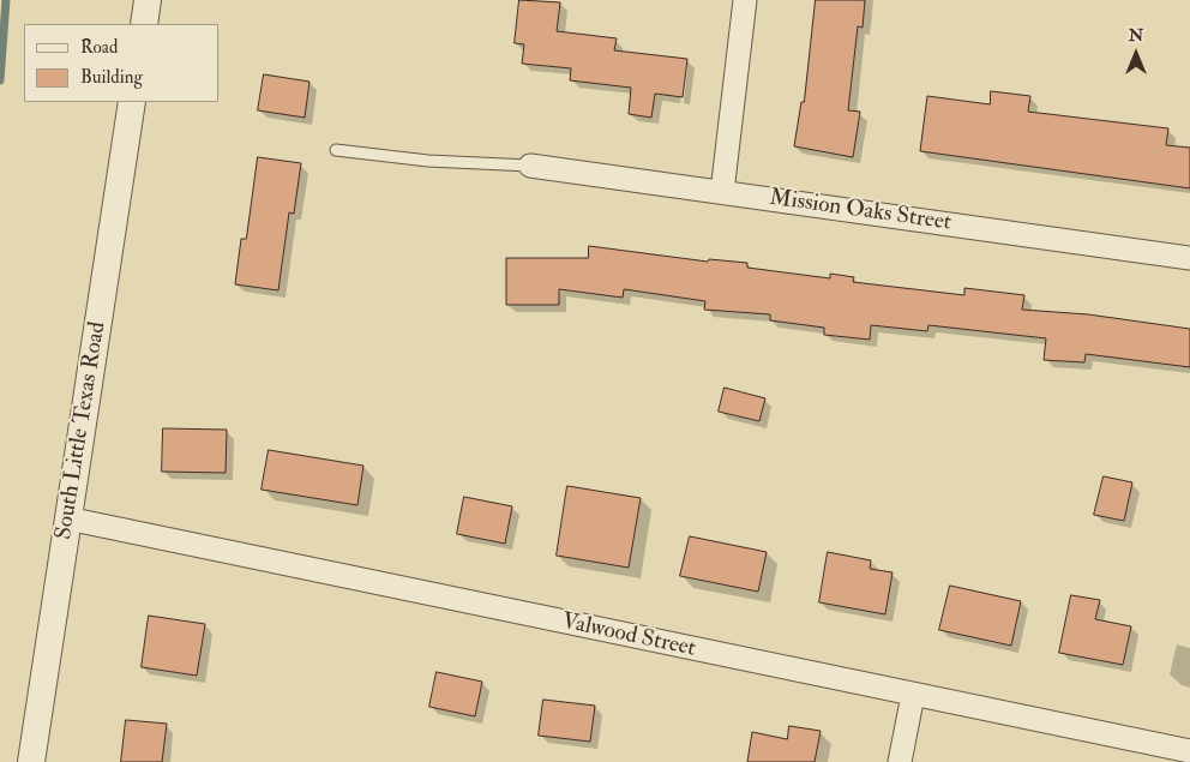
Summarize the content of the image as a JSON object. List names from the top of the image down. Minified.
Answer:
{"streets":{"street":["Mission Oaks Street","South Little Texas Road","Valwood Street"]},"crossings":[["South Little Texas Road","Valwood Street"]],"legend":["Road","Building"],"north":"top"}
